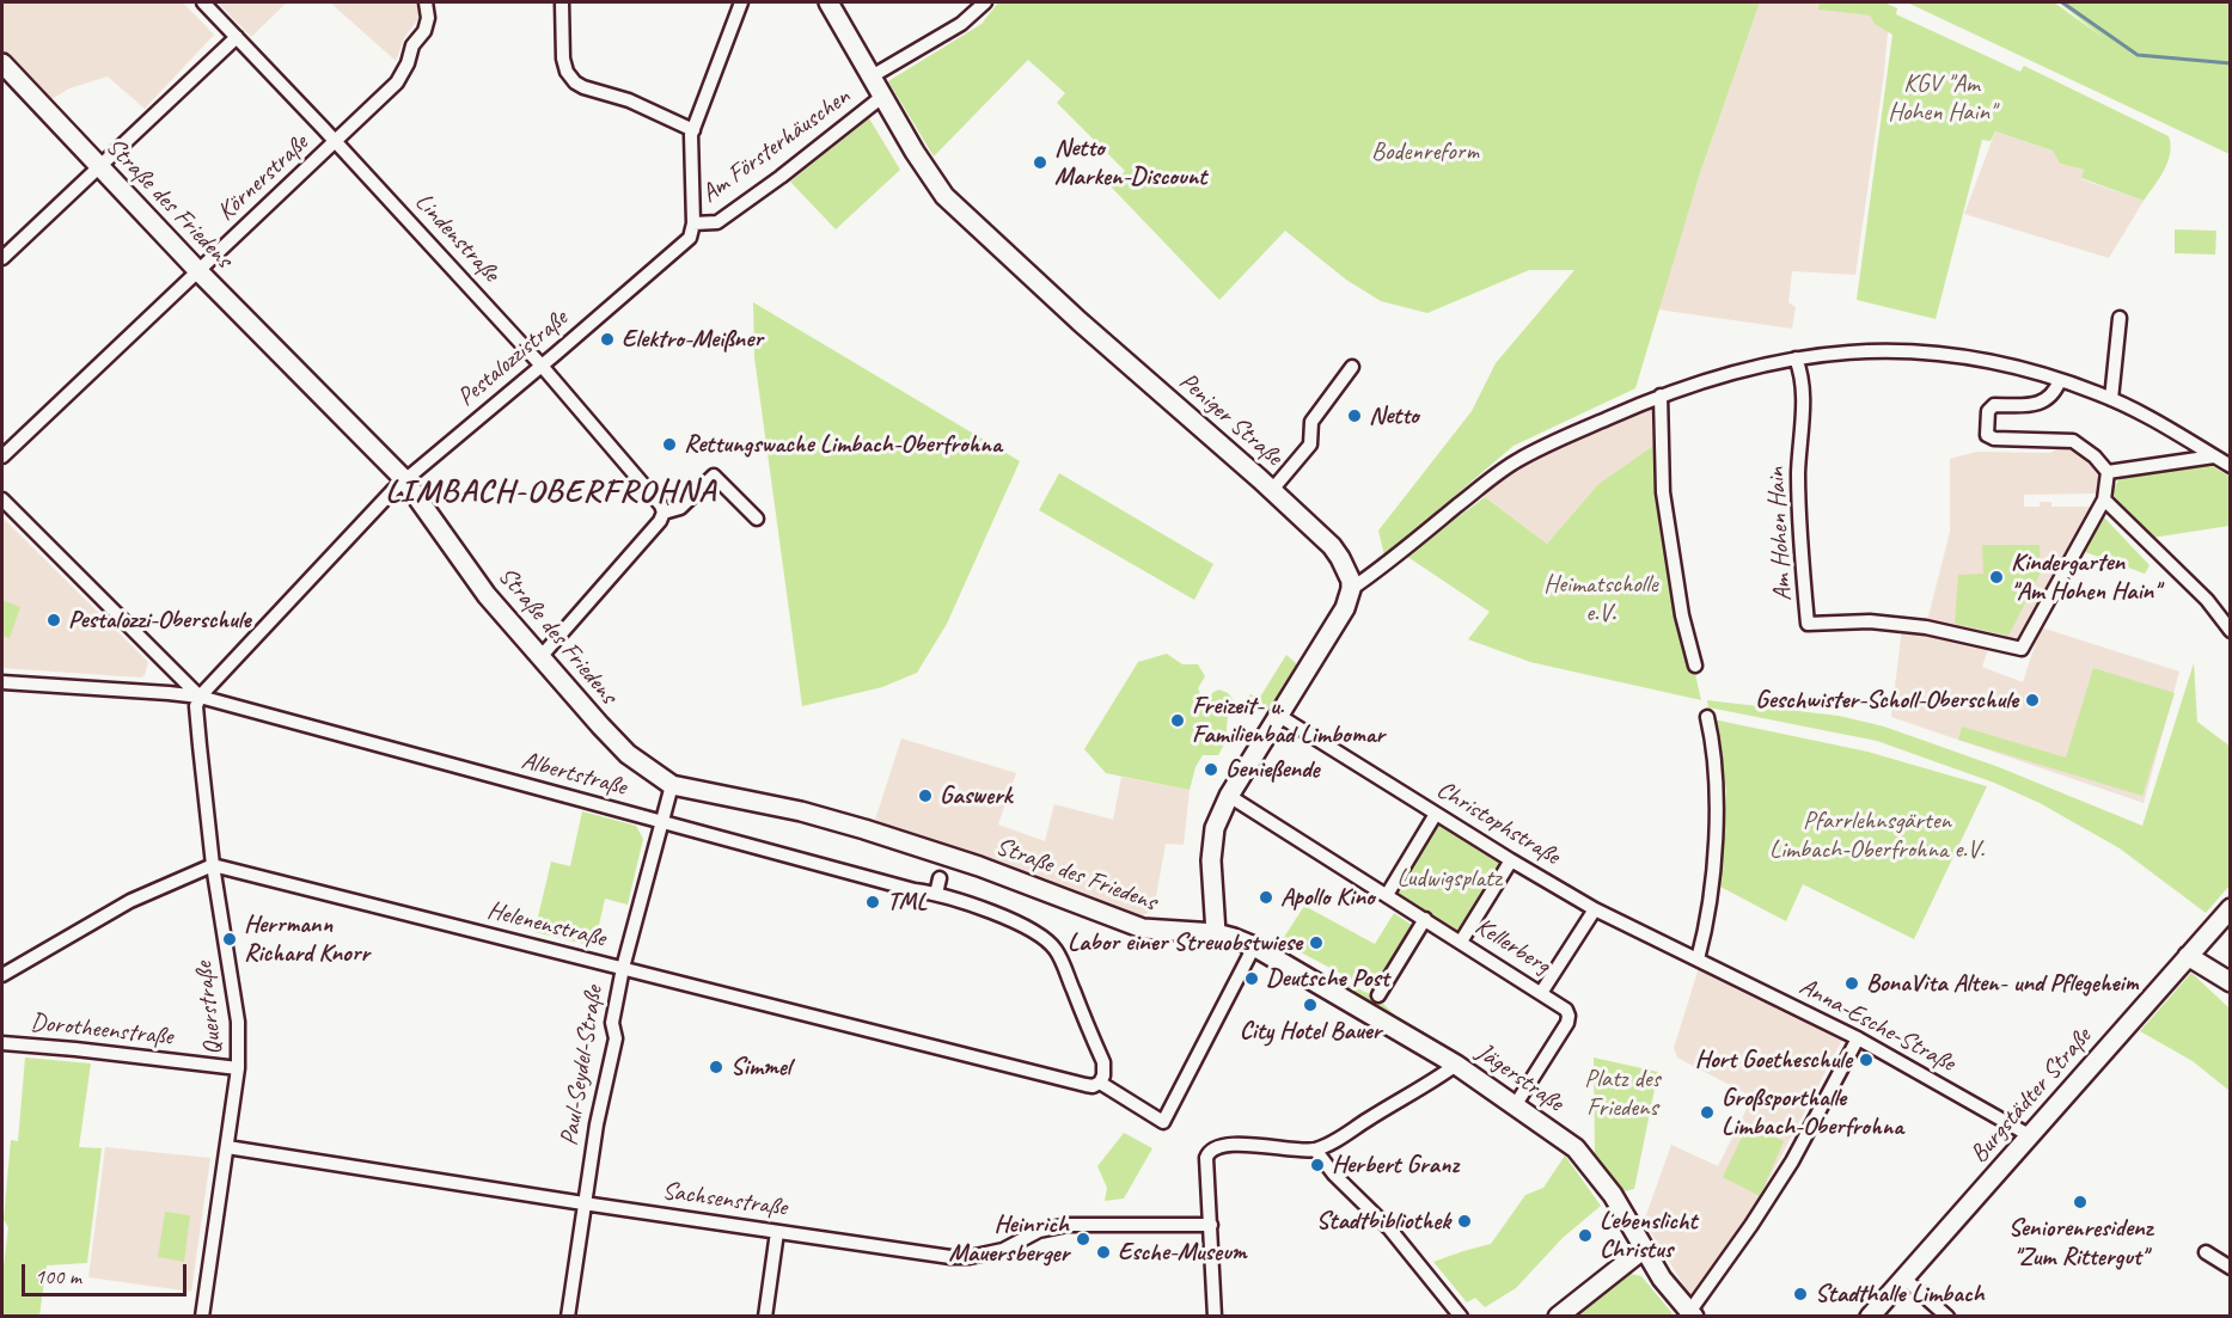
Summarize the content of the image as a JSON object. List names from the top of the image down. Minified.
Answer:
{"streets":{"main road":["Straße des Friedens","Peniger Straße","Jägerstraße","Burgstädter Straße"],"street":["Am Försterhäuschen","Körnerstraße","Lindenstraße","Pestalozzistraße","Am Hohen Hain","Albertstraße","Christophstraße","Helenenstraße","Kellerberg","Querstraße","Anna-Esche-Straße","Dorotheenstraße","Paul-Seydel-Straße","Sachsenstraße"]},"crossings":[["Am Försterhäuschen","Pestalozzistraße"],["Am Försterhäuschen","Peniger Straße"],["Körnerstraße","Straße des Friedens"],["Körnerstraße","Lindenstraße"],["Straße des Friedens","Pestalozzistraße"],["Straße des Friedens","Paul-Seydel-Straße"],["Straße des Friedens","Jägerstraße"],["Lindenstraße","Pestalozzistraße"],["Pestalozzistraße","Albertstraße"],["Pestalozzistraße","Querstraße"],["Albertstraße","Helenenstraße"],["Albertstraße","Querstraße"],["Albertstraße","Paul-Seydel-Straße"],["Christophstraße","Anna-Esche-Straße"],["Helenenstraße","Querstraße"],["Helenenstraße","Paul-Seydel-Straße"],["Kellerberg","Jägerstraße"],["Querstraße","Dorotheenstraße"],["Querstraße","Sachsenstraße"],["Anna-Esche-Straße","Burgstädter Straße"],["Paul-Seydel-Straße","Sachsenstraße"]],"districts":["LIMBACH-OBERFROHNA"],"parks":["KGV \"Am Hohen Hain\"","Bodenreform","Heimatscholle e.V.","Pfarrlehnsgärten Limbach-Oberfrohna e.V.","Ludwigsplatz","Platz des Friedens"],"places":["Netto Marken-Discount","Elektro-Meißner","Netto","Rettungswache Limbach-Oberfrohna","Kindergarten \"Am Hohen Hain\"","Pestalozzi-Oberschule","Geschwister-Scholl-Oberschule","Freizeit- u. Familienbad Limbomar","Genießende","Gaswerk","Apollo Kino","TML","Herrmann Richard Knorr","Labor einer Streuobstwiese","Deutsche Post","BonaVita Alten- und Pflegeheim","City Hotel Bauer","Hort Goetheschule","Simmel","Großsporthalle Limbach-Oberfrohna","Herbert Granz","Seniorenresidenz \"Zum Rittergut\"","Stadtbibliothek","Lebenslicht Christus","Heinrich Mauersberger","Esche-Museum","Stadthalle Limbach"],"scale_bar":"100 m"}
